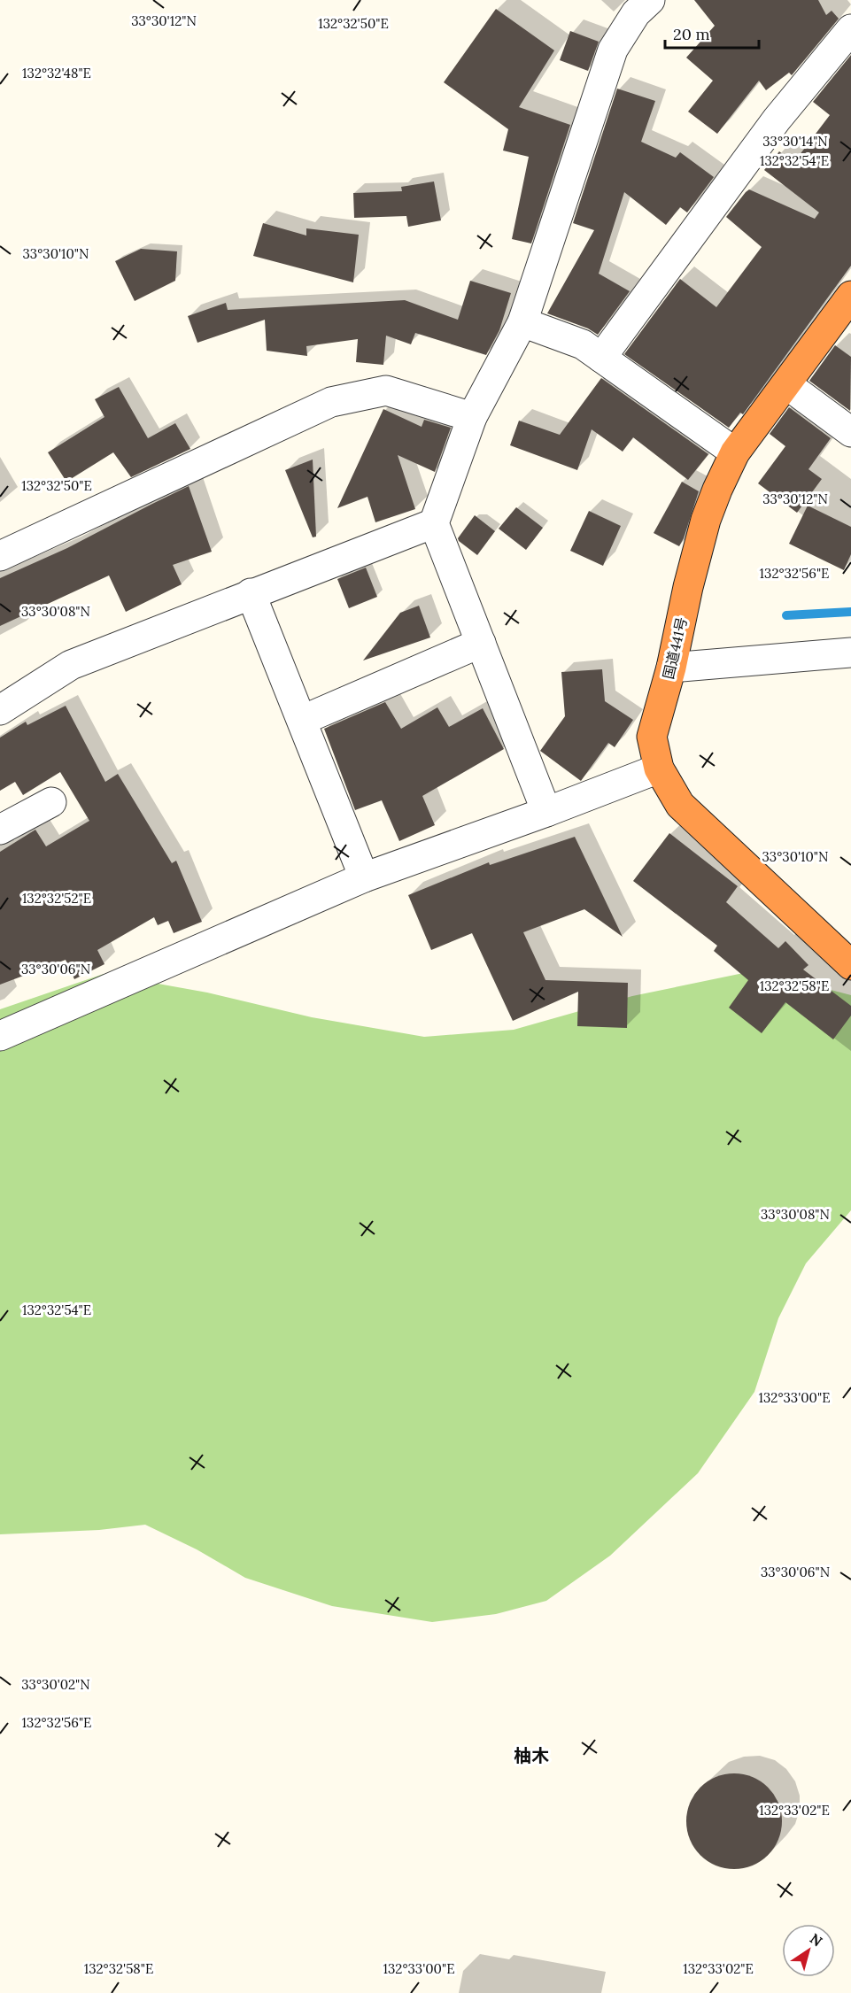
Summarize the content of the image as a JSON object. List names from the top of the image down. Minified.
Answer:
{"streets":{"highway":["国道441号"]},"districts":["柚木"],"scale_bar":"20 m","north":"top right","coordinates":["33°30'12\"N","132°32'50\"E","132°32'48\"E","33°30'14\"N","132°32'54\"E","33°30'10\"N","132°32'56\"E","33°30'08\"N","132°32'52\"E","33°30'06\"N","132°32'58\"E","132°33'00\"E","33°30'02\"N","132°33'02\"E"]}
